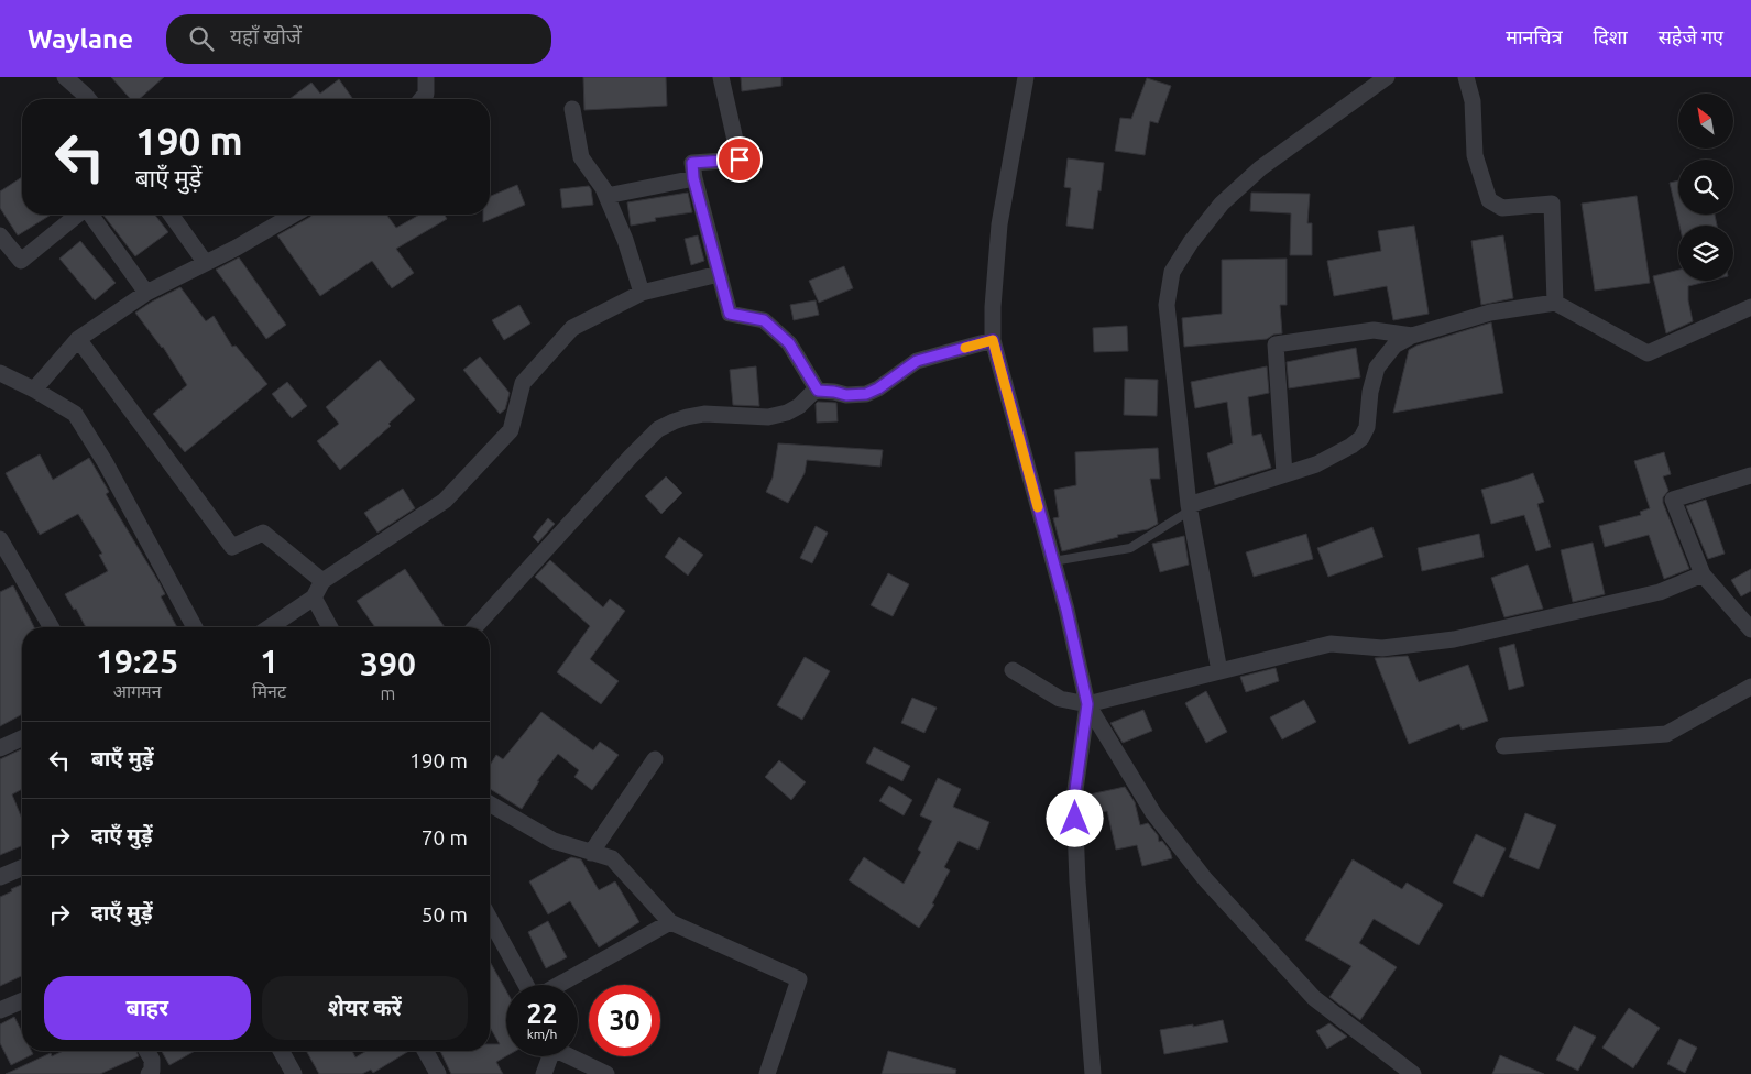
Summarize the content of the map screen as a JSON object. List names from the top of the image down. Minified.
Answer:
{"north":"top left","page":{"header":"Waylane","search":"यहाँ खोजें","nav":["मानचित्र","दिशा","सहेजे गए"],"turn":["190 m","बाएँ मुड़ें"],"eta":["19:25","आगमन","1","मिनट","390","m"],"list":[{"name":"बाएँ मुड़ें","value":"190 m"},{"name":"दाएँ मुड़ें","value":"70 m"},{"name":"दाएँ मुड़ें","value":"50 m"}],"buttons":["बाहर","शेयर करें"],"speed":"22 km/h","limit":"30"}}
